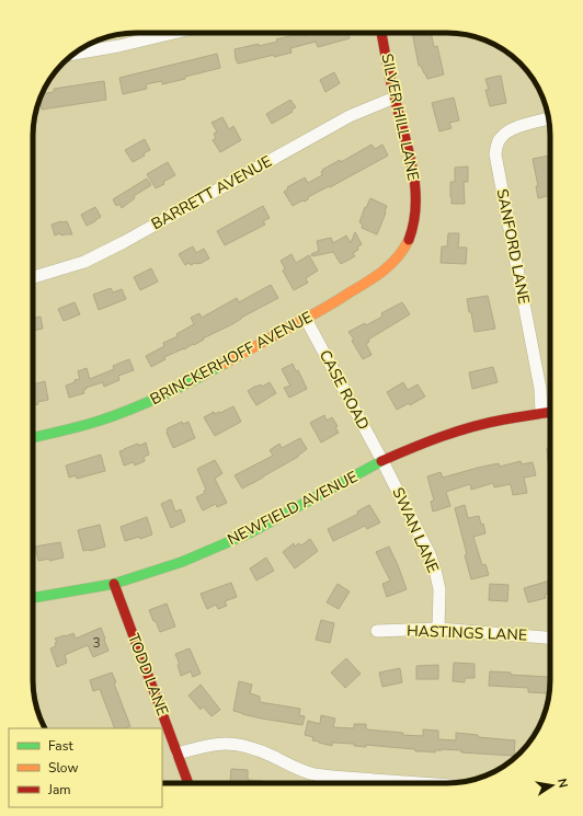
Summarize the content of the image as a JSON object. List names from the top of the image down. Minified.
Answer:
{"streets":{"street":["SILVER HILL LANE","BARRETT AVENUE","SANFORD LANE","BRINCKERHOFF AVENUE","CASE ROAD","NEWFIELD AVENUE","SWAN LANE","HASTINGS LANE","TODD LANE"]},"crossings":[["SILVER HILL LANE","BARRETT AVENUE"],["SILVER HILL LANE","BRINCKERHOFF AVENUE"],["SANFORD LANE","NEWFIELD AVENUE"],["BRINCKERHOFF AVENUE","CASE ROAD"],["CASE ROAD","NEWFIELD AVENUE"],["CASE ROAD","SWAN LANE"],["NEWFIELD AVENUE","SWAN LANE"],["NEWFIELD AVENUE","TODD LANE"],["SWAN LANE","HASTINGS LANE"]],"house_numbers":["3"],"legend":["Fast","Slow","Jam"],"north":"right"}
